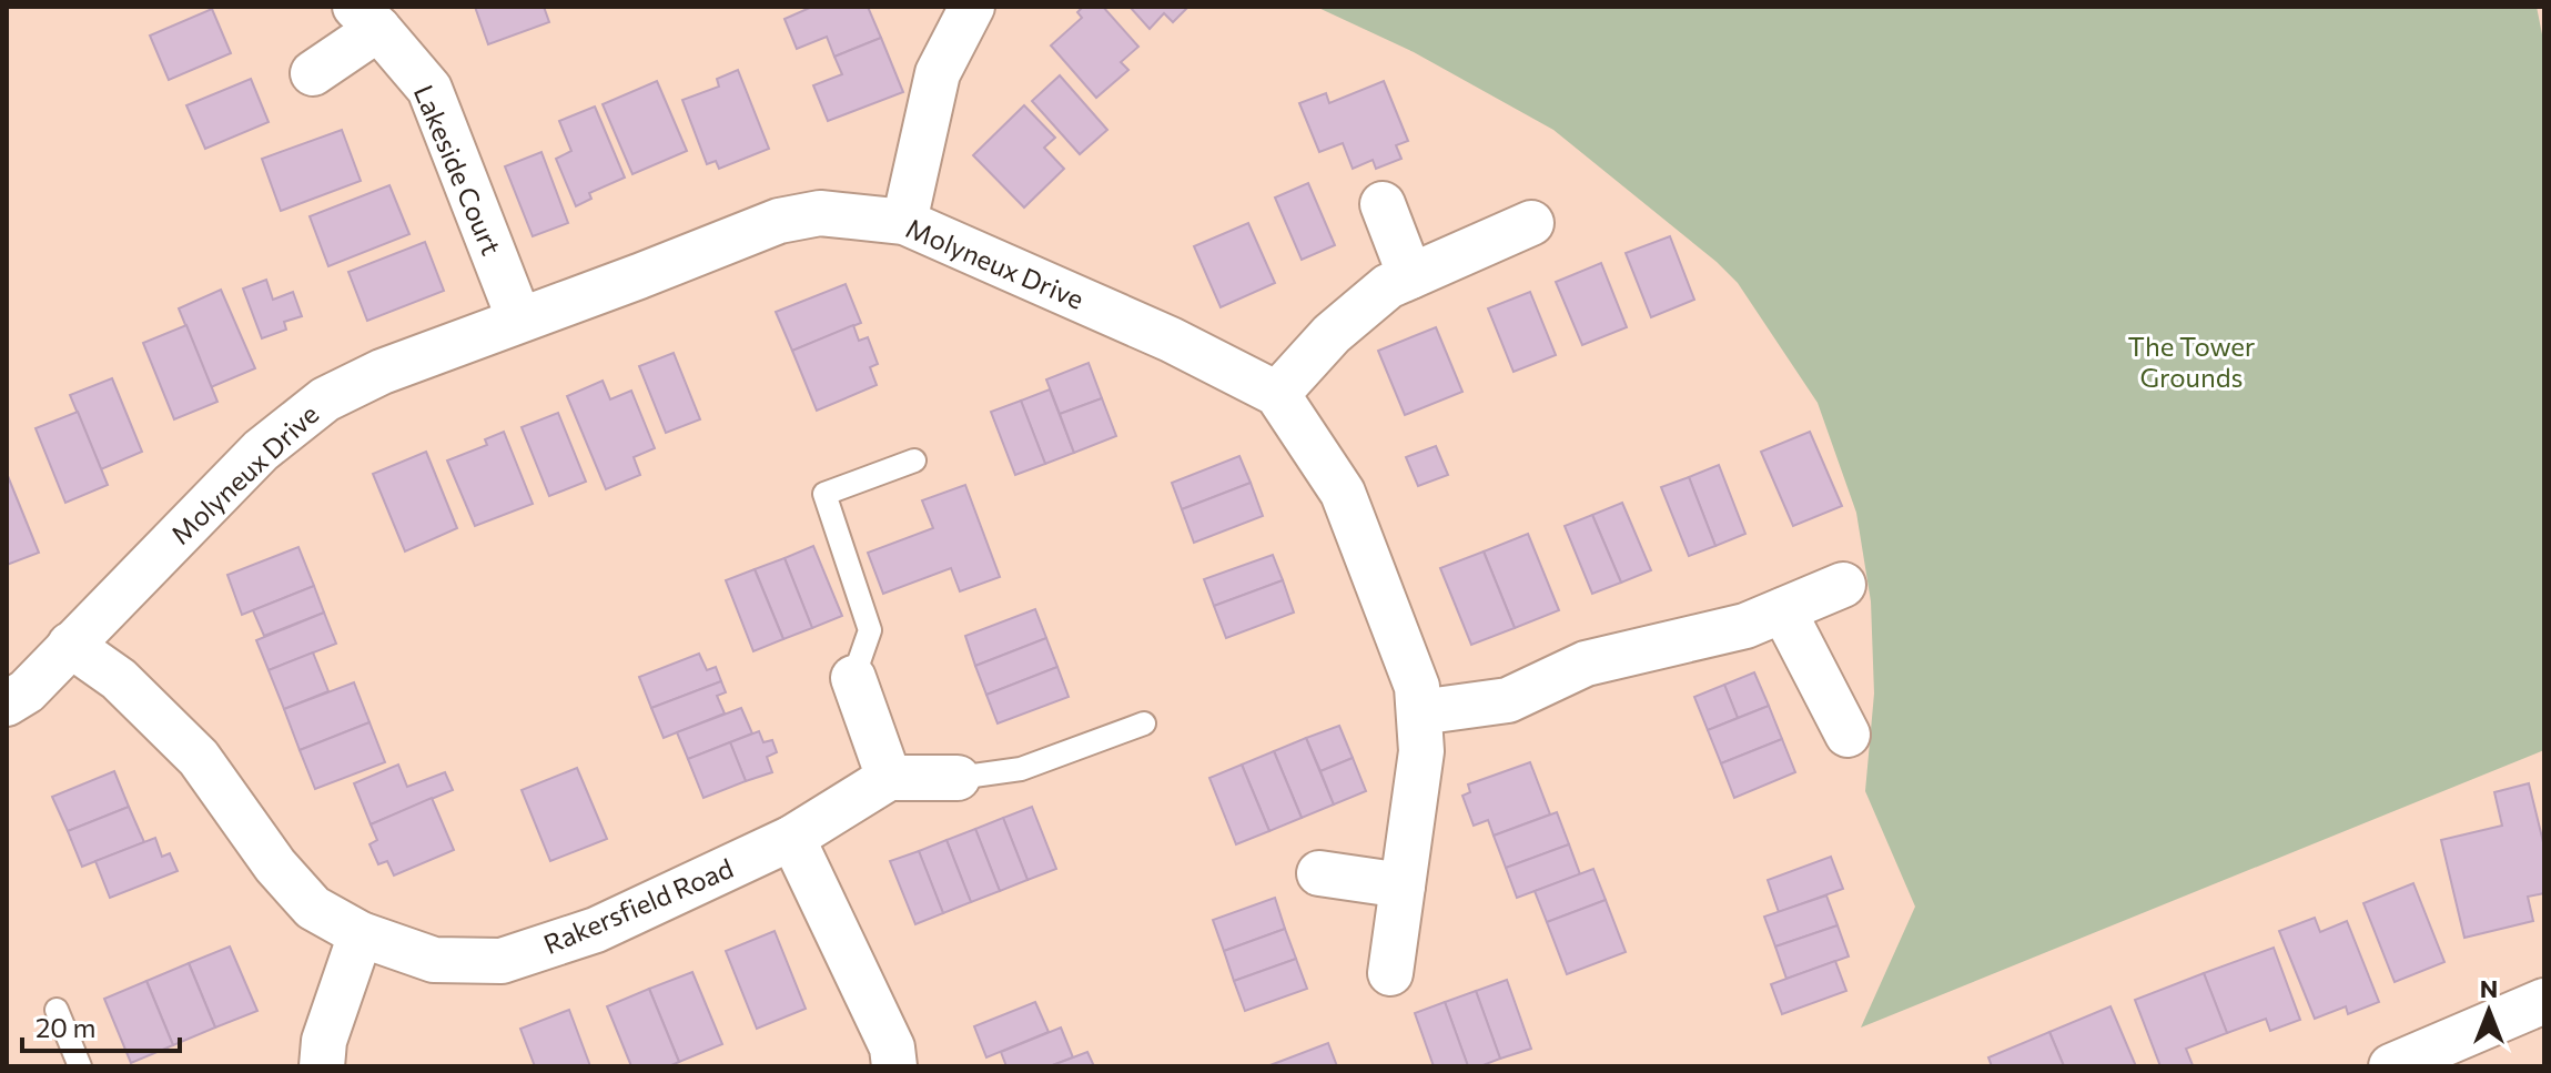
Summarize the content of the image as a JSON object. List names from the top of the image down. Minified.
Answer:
{"streets":{"street":["Lakeside Court","Molyneux Drive","Rakersfield Road"]},"crossings":[["Lakeside Court","Molyneux Drive"],["Molyneux Drive","Rakersfield Road"]],"parks":["The Tower Grounds"],"scale_bar":"20 m","north":"top"}
